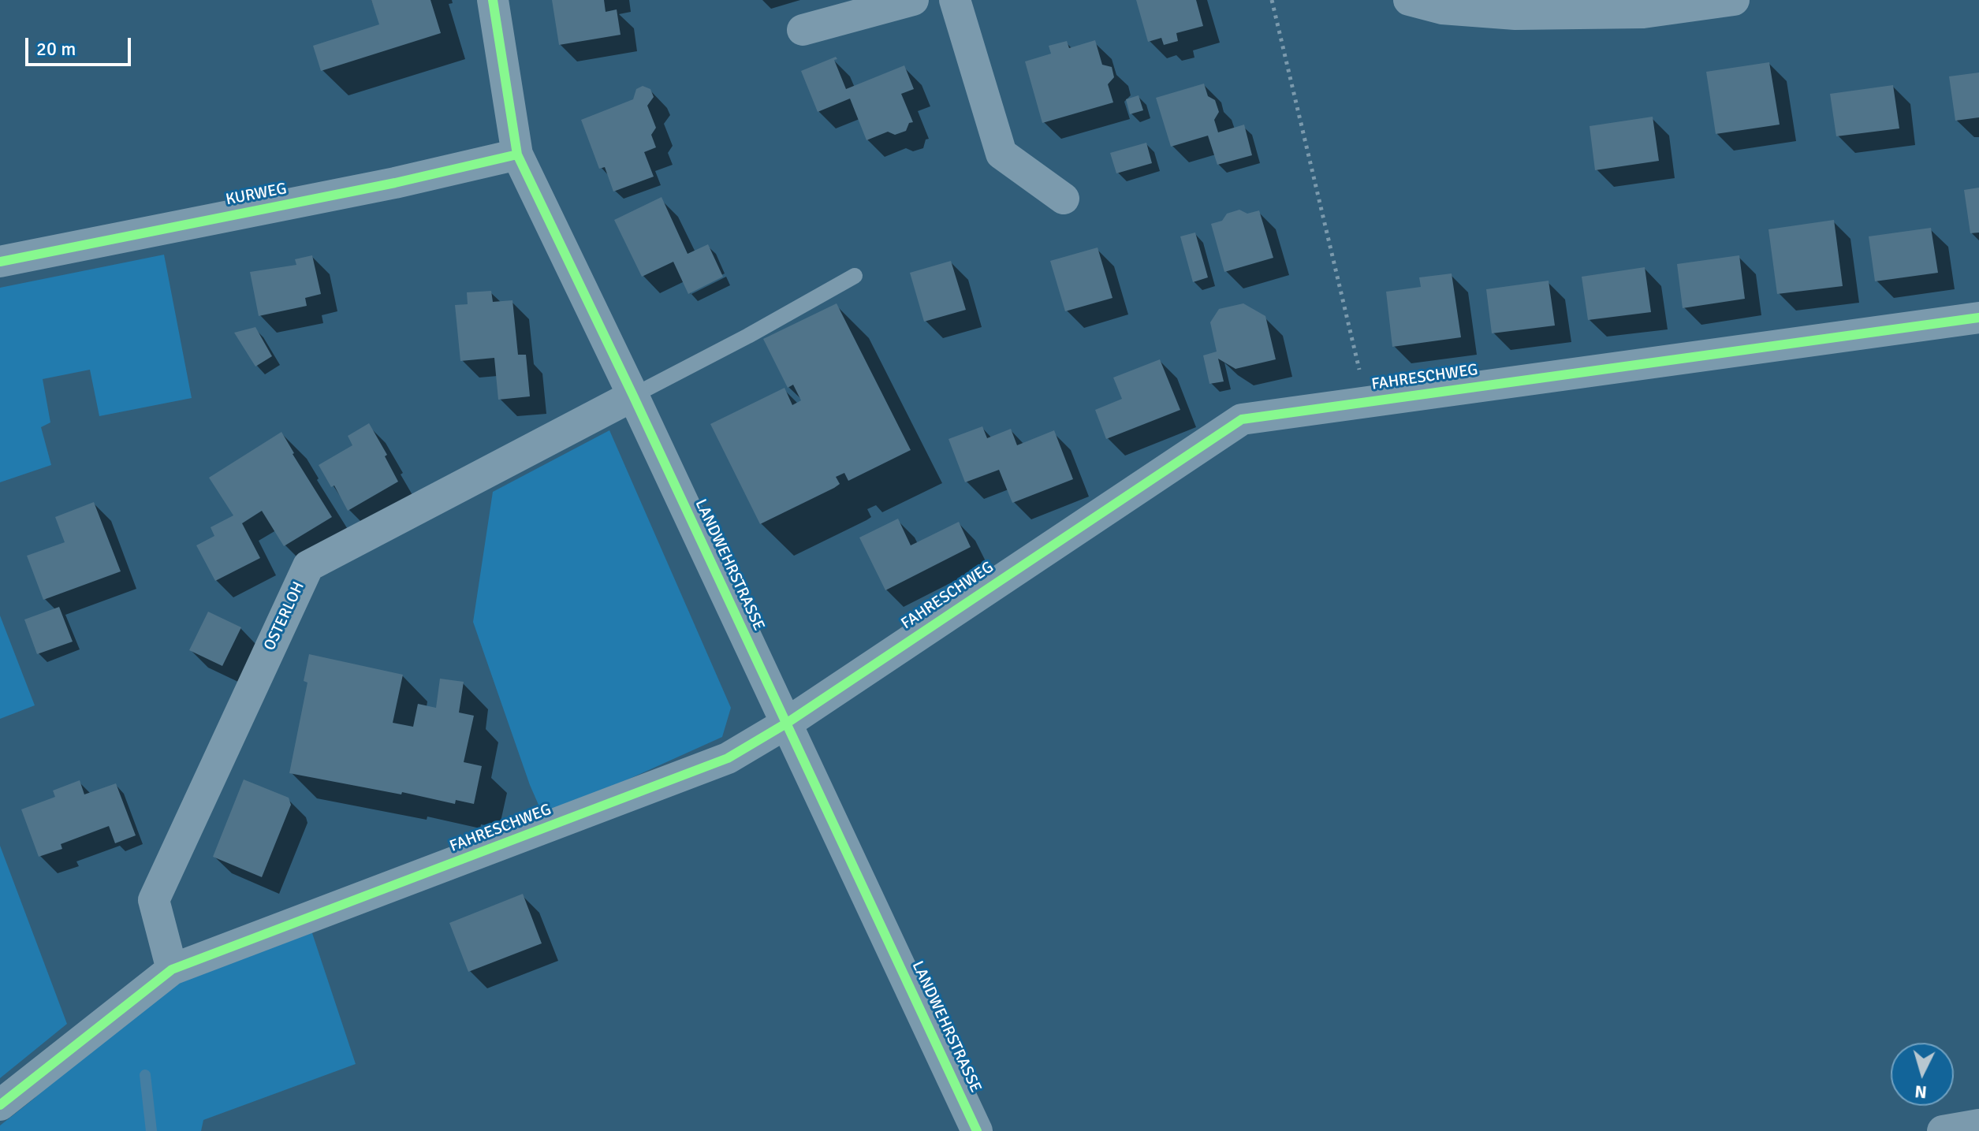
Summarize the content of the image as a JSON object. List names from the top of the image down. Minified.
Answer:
{"streets":{"street":["KURWEG","FAHRESCHWEG","LANDWEHRSTRASSE","OSTERLOH"]},"crossings":[["KURWEG","LANDWEHRSTRASSE"],["FAHRESCHWEG","LANDWEHRSTRASSE"],["FAHRESCHWEG","OSTERLOH"],["LANDWEHRSTRASSE","OSTERLOH"]],"scale_bar":"20 m","north":"bottom"}
